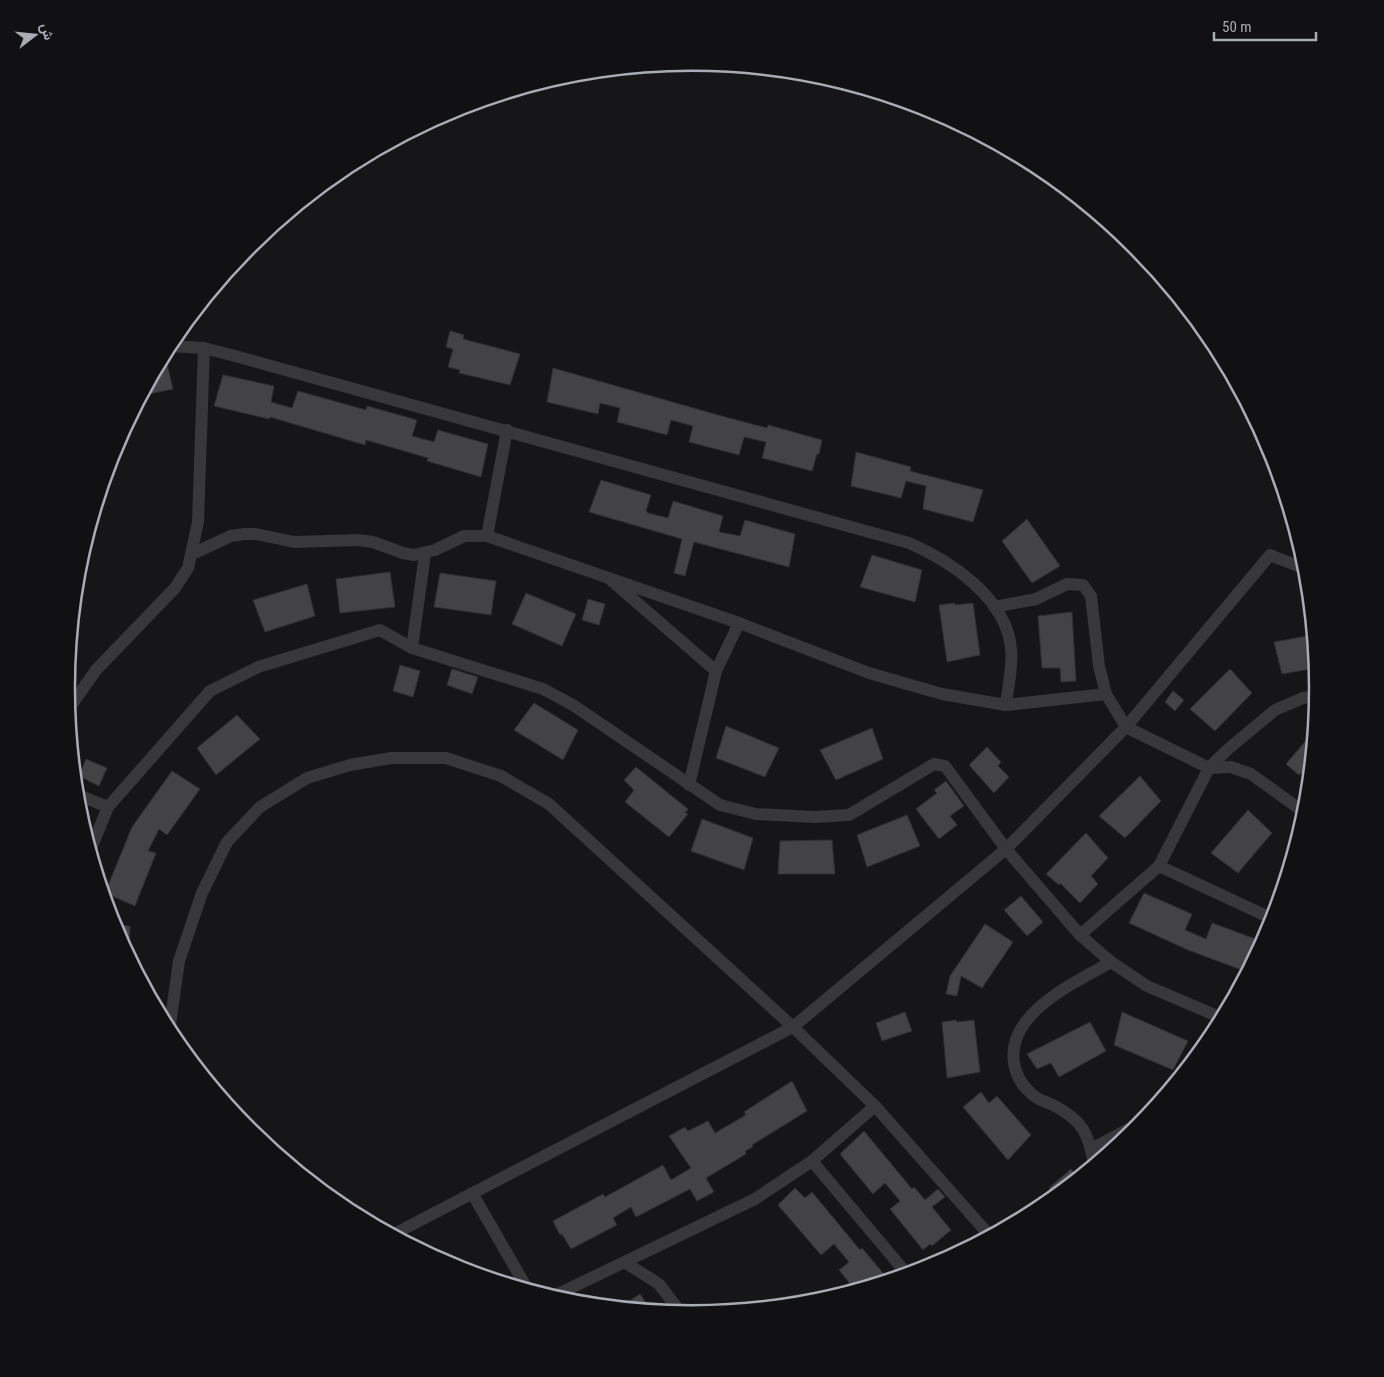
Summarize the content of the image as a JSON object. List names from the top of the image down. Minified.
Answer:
{"scale_bar":"50 m","north":"right"}
